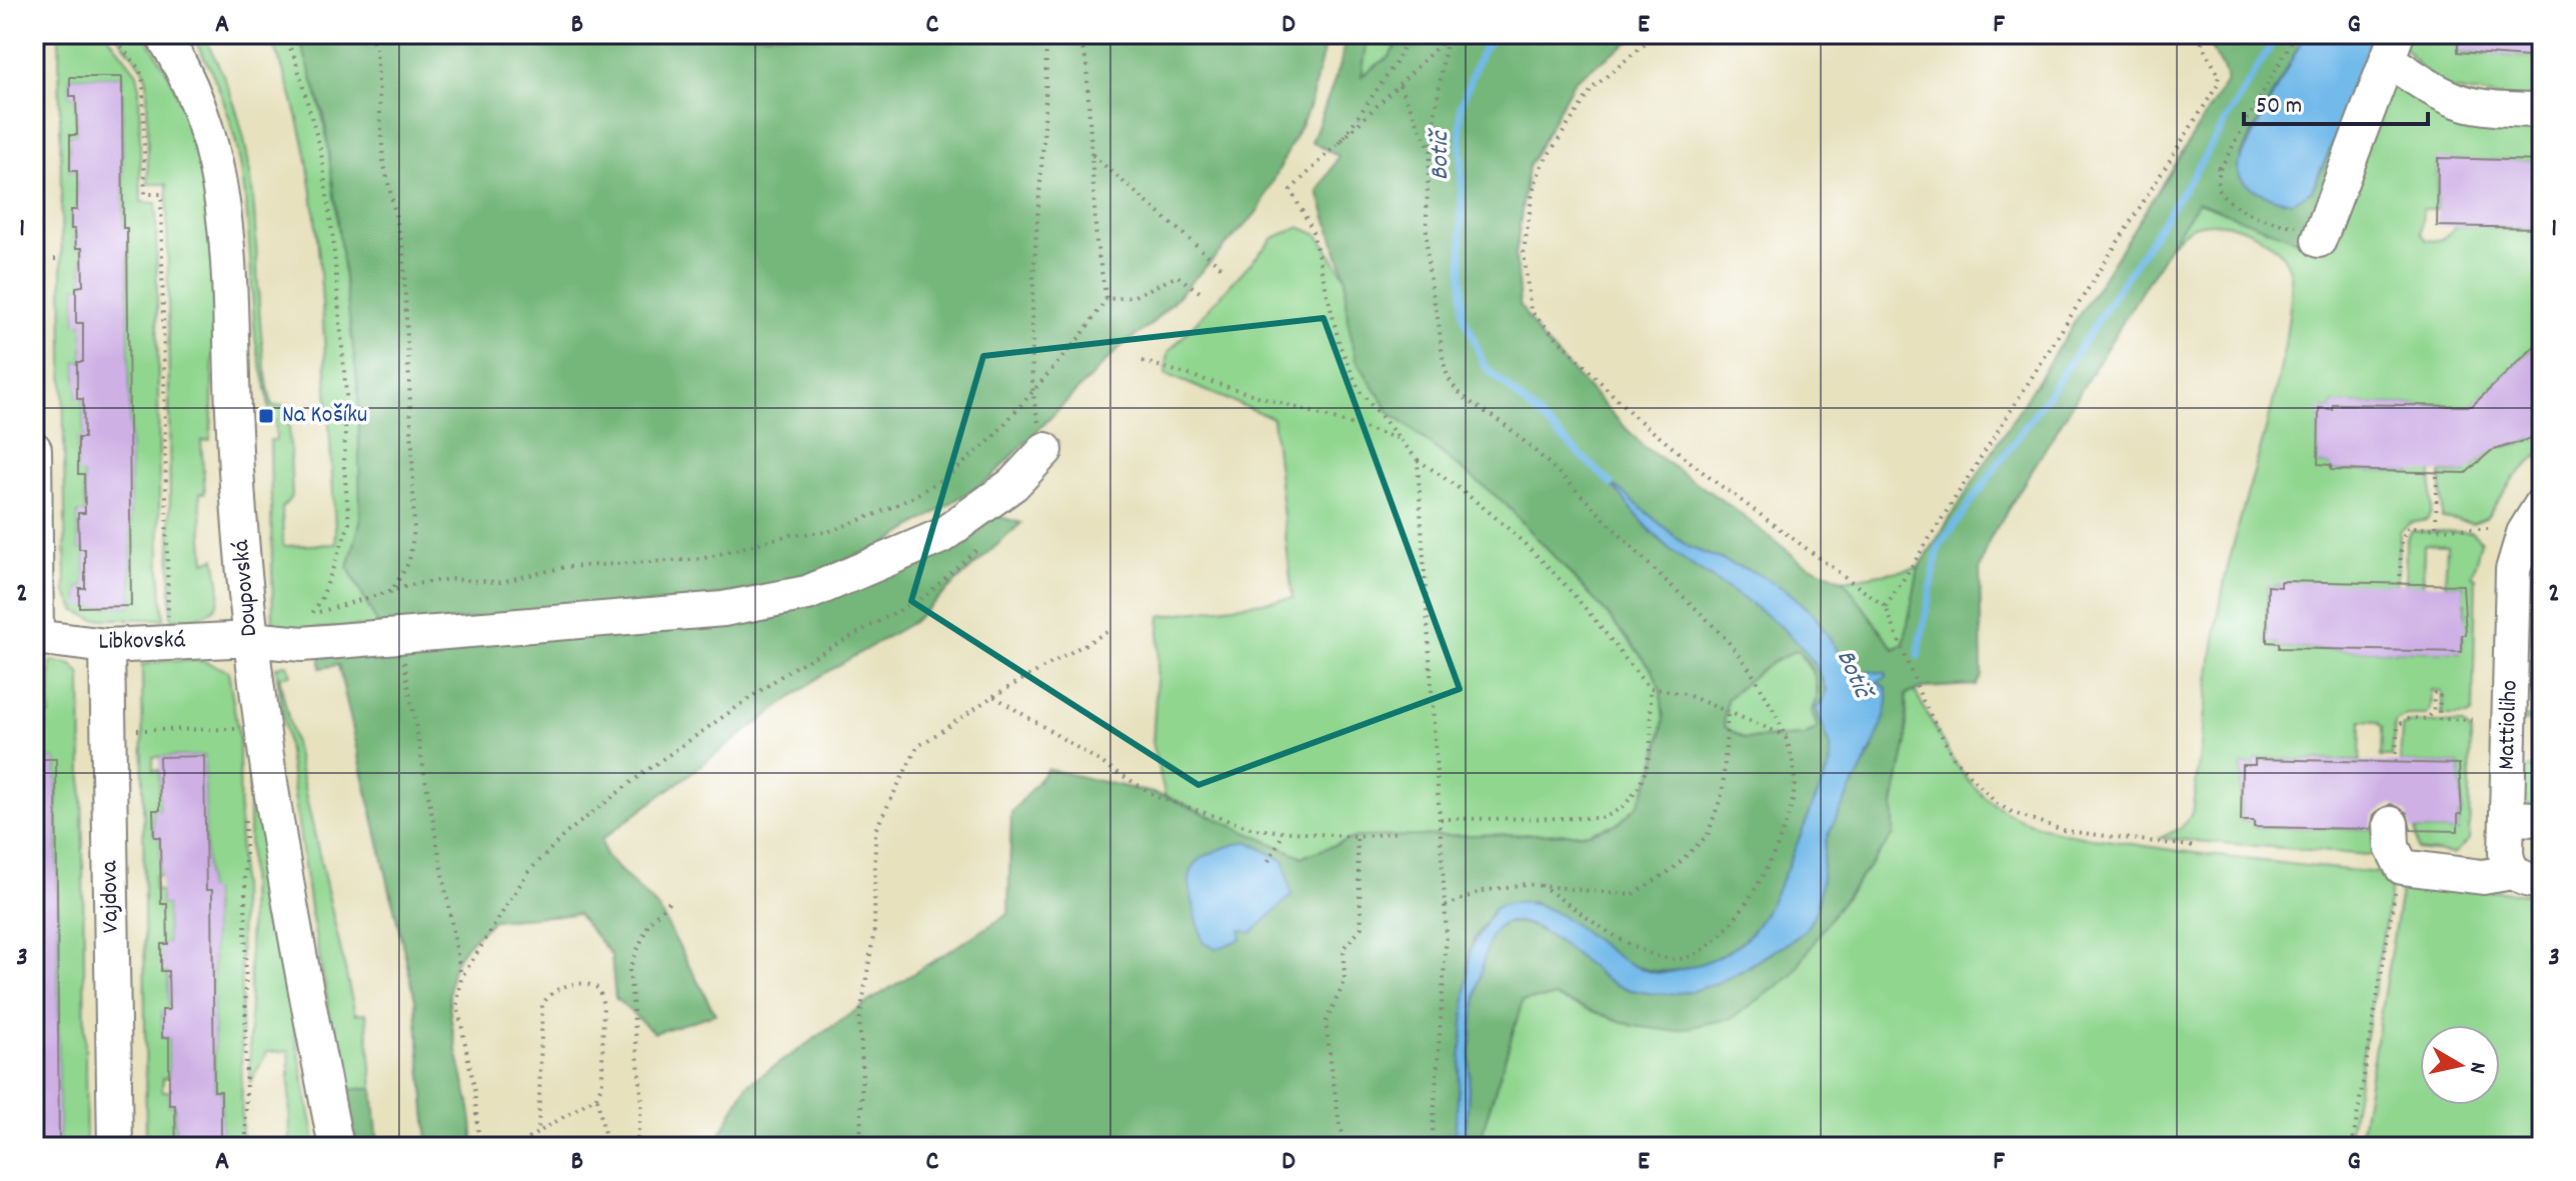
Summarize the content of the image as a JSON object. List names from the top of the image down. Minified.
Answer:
{"streets":{"street":["Doupovská","Libkovská","Mattioliho","Vajdova"]},"crossings":[["Doupovská","Libkovská"],["Libkovská","Vajdova"]],"water":["Botič"],"places":{"transit":["Na Košíku"]},"scale_bar":"50 m","north":"right","grid":{"columns":["A","B","C","D","E","F","G"],"rows":["1","2","3"]}}
